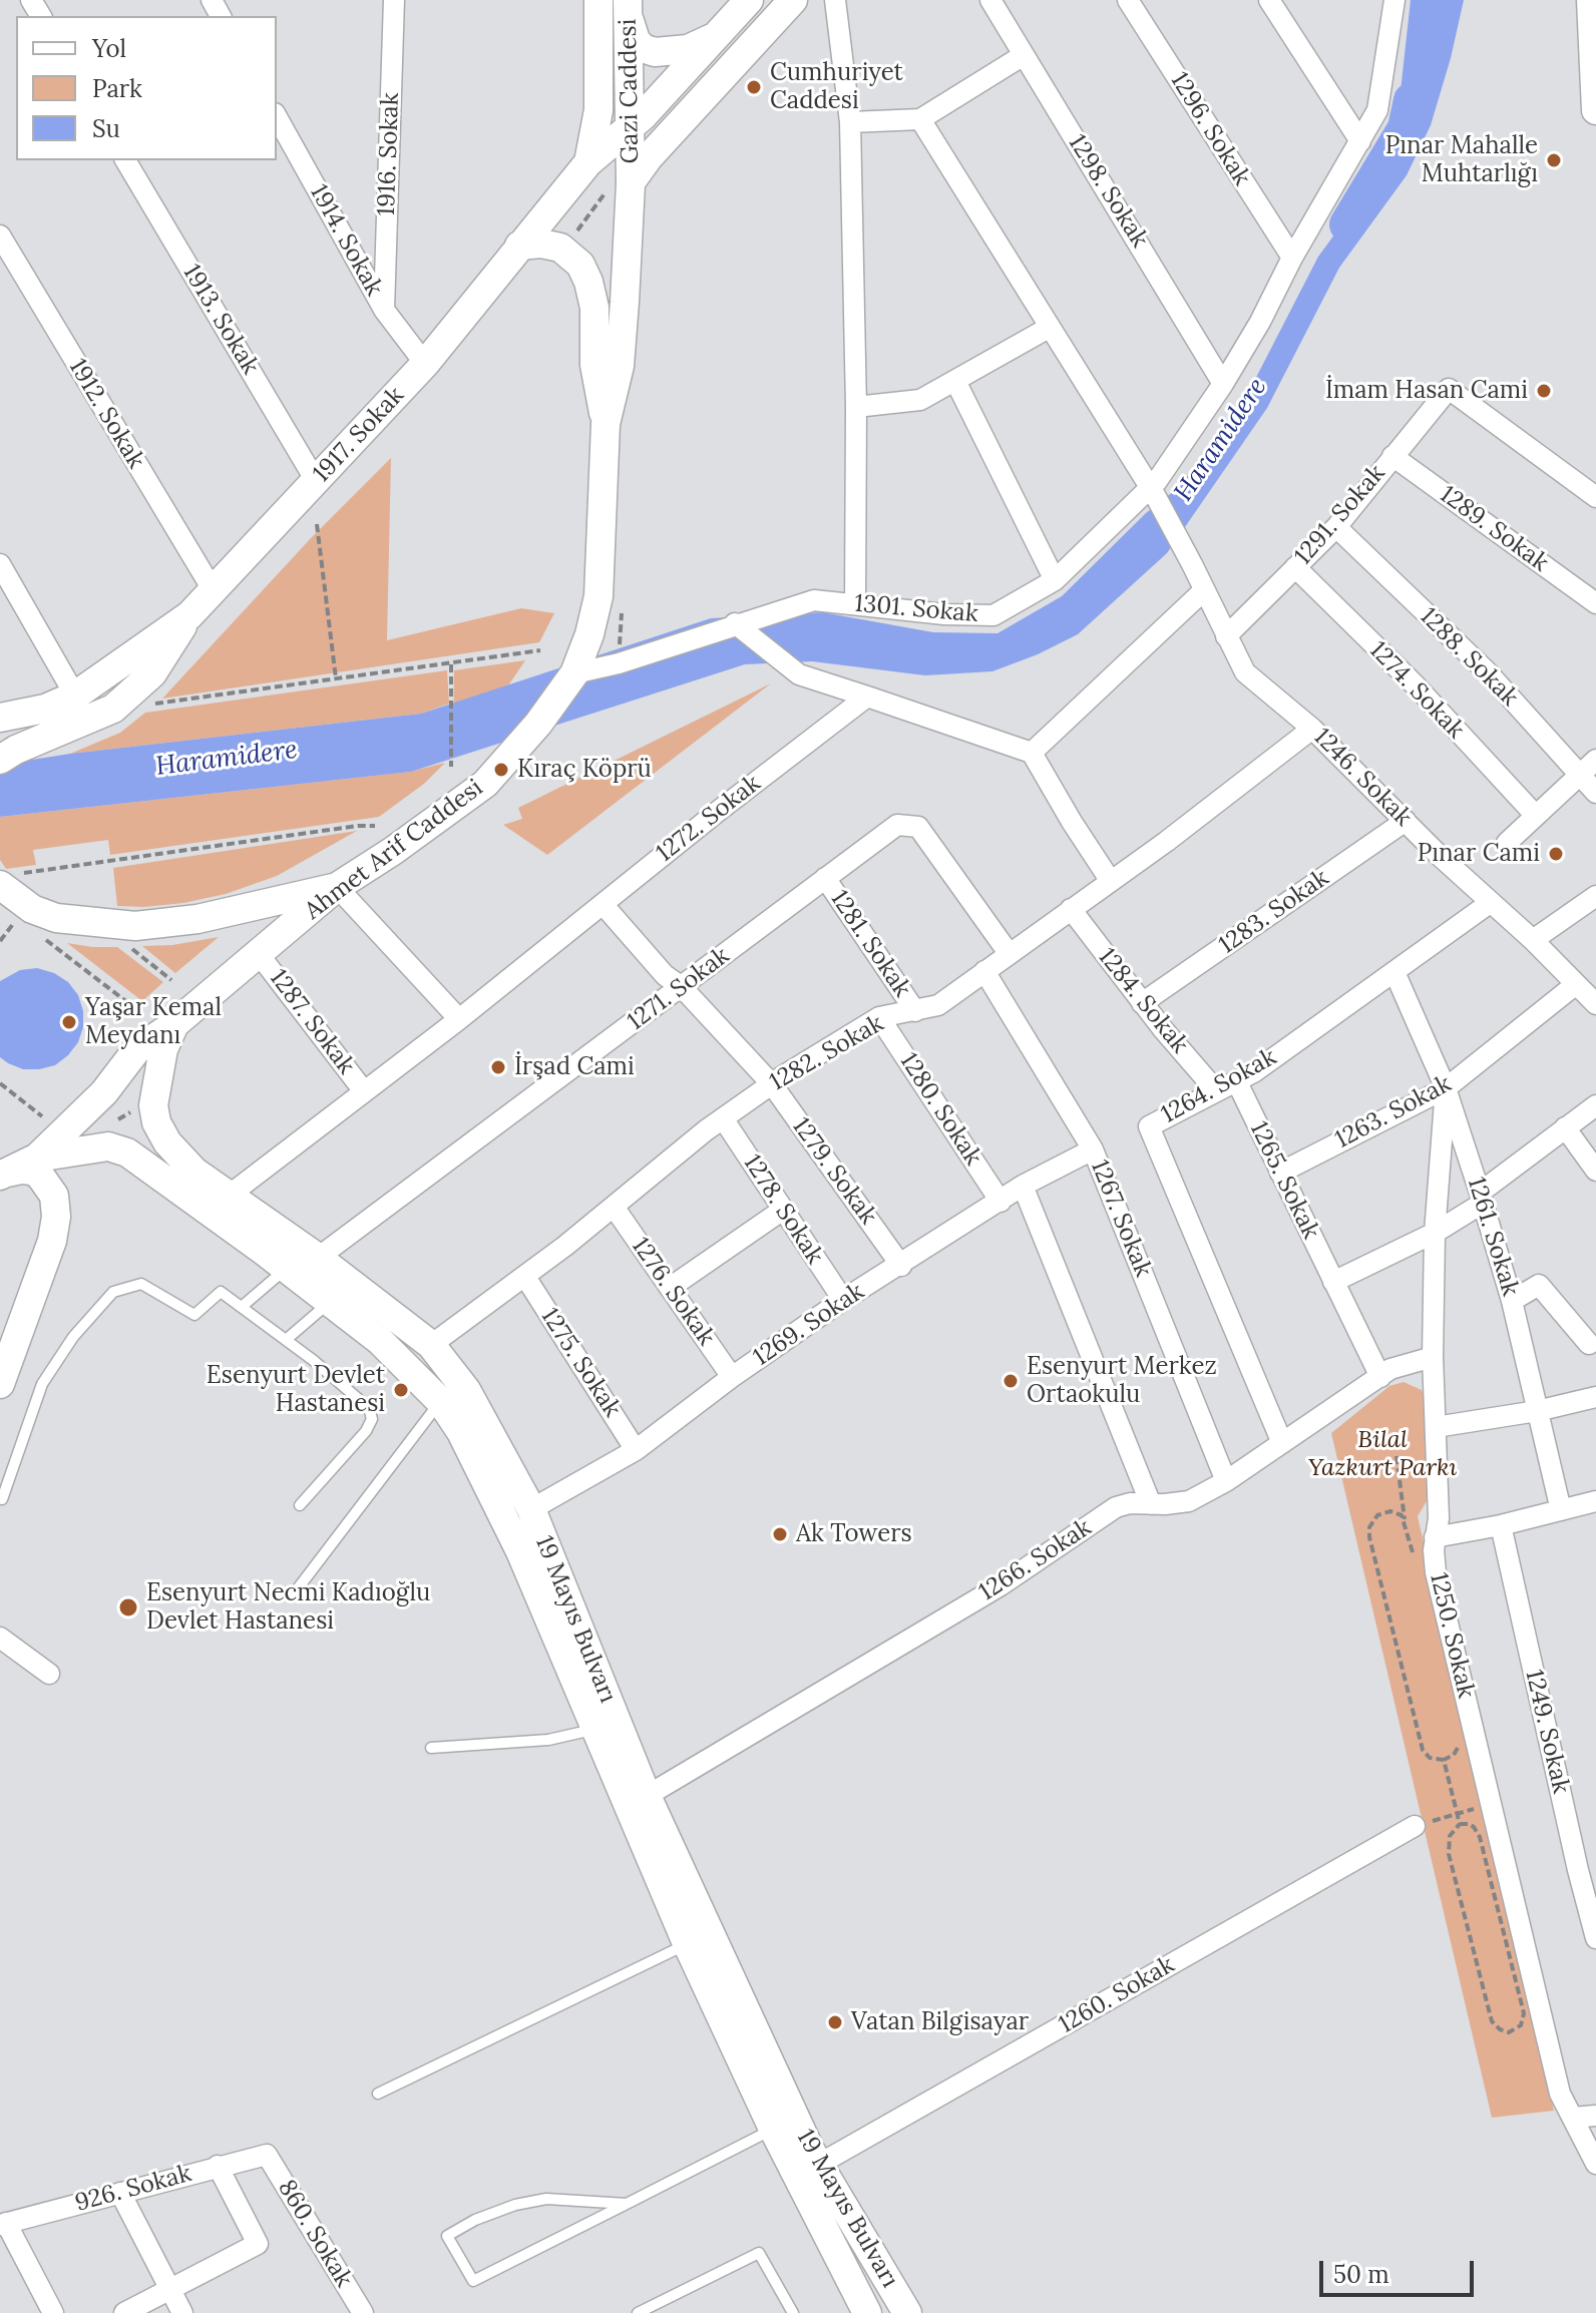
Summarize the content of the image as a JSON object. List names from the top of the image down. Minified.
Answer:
{"streets":{"main road":["Gazi Caddesi","1917. Sokak","Ahmet Arif Caddesi","19 Mayıs Bulvarı"],"street":["1296. Sokak","1916. Sokak","1298. Sokak","1914. Sokak","1913. Sokak","1912. Sokak","1291. Sokak","1289. Sokak","1301. Sokak","1288. Sokak","1274. Sokak","1246. Sokak","1272. Sokak","1283. Sokak","1281. Sokak","1271. Sokak","1284. Sokak","1287. Sokak","1282. Sokak","1264. Sokak","1280. Sokak","1263. Sokak","1279. Sokak","1265. Sokak","1278. Sokak","1267. Sokak","1261. Sokak","1276. Sokak","1269. Sokak","1275. Sokak","1266. Sokak","1250. Sokak","1249. Sokak","1260. Sokak","926. Sokak","860. Sokak"]},"crossings":[["Gazi Caddesi","1917. Sokak"],["Gazi Caddesi","Ahmet Arif Caddesi"],["1296. Sokak","1301. Sokak"],["1916. Sokak","1914. Sokak"],["1298. Sokak","1301. Sokak"],["1914. Sokak","1917. Sokak"],["1913. Sokak","1917. Sokak"],["1912. Sokak","1917. Sokak"],["1291. Sokak","1289. Sokak"],["1291. Sokak","1288. Sokak"],["1291. Sokak","1274. Sokak"],["1291. Sokak","1246. Sokak"],["1301. Sokak","1246. Sokak"],["1301. Sokak","Ahmet Arif Caddesi"],["1246. Sokak","1283. Sokak"],["1246. Sokak","1282. Sokak"],["1246. Sokak","1264. Sokak"],["1246. Sokak","1263. Sokak"],["1272. Sokak","1287. Sokak"],["1272. Sokak","1279. Sokak"],["1272. Sokak","19 Mayıs Bulvarı"],["Ahmet Arif Caddesi","1287. Sokak"],["Ahmet Arif Caddesi","19 Mayıs Bulvarı"],["1283. Sokak","1284. Sokak"],["1281. Sokak","1271. Sokak"],["1281. Sokak","1282. Sokak"],["1271. Sokak","1282. Sokak"],["1271. Sokak","1279. Sokak"],["1271. Sokak","19 Mayıs Bulvarı"],["1284. Sokak","1282. Sokak"],["1284. Sokak","1264. Sokak"],["1284. Sokak","1265. Sokak"],["1282. Sokak","1280. Sokak"],["1282. Sokak","1279. Sokak"],["1282. Sokak","1278. Sokak"],["1282. Sokak","1267. Sokak"],["1282. Sokak","1276. Sokak"],["1282. Sokak","1275. Sokak"],["1282. Sokak","19 Mayıs Bulvarı"],["1264. Sokak","1265. Sokak"],["1264. Sokak","1261. Sokak"],["1264. Sokak","1266. Sokak"],["1280. Sokak","1269. Sokak"],["1263. Sokak","1265. Sokak"],["1263. Sokak","1261. Sokak"],["1263. Sokak","1250. Sokak"],["1279. Sokak","1269. Sokak"],["1265. Sokak","1266. Sokak"],["1278. Sokak","1269. Sokak"],["1267. Sokak","1269. Sokak"],["1267. Sokak","1266. Sokak"],["1261. Sokak","1250. Sokak"],["1276. Sokak","1269. Sokak"],["1269. Sokak","1275. Sokak"],["1269. Sokak","19 Mayıs Bulvarı"],["1266. Sokak","19 Mayıs Bulvarı"],["1266. Sokak","1250. Sokak"],["19 Mayıs Bulvarı","1260. Sokak"],["926. Sokak","860. Sokak"]],"water":["Haramidere"],"parks":["Bilal Yazkurt Parkı"],"places":["Cumhuriyet Caddesi","Pınar Mahalle Muhtarlığı","İmam Hasan Cami","Kıraç Köprü","Pınar Cami","Yaşar Kemal Meydanı","İrşad Cami","Esenyurt Merkez Ortaokulu","Esenyurt Devlet Hastanesi","Ak Towers","Esenyurt Necmi Kadıoğlu Devlet Hastanesi","Vatan Bilgisayar"],"legend":["Yol","Park","Su"],"scale_bar":"50 m"}
